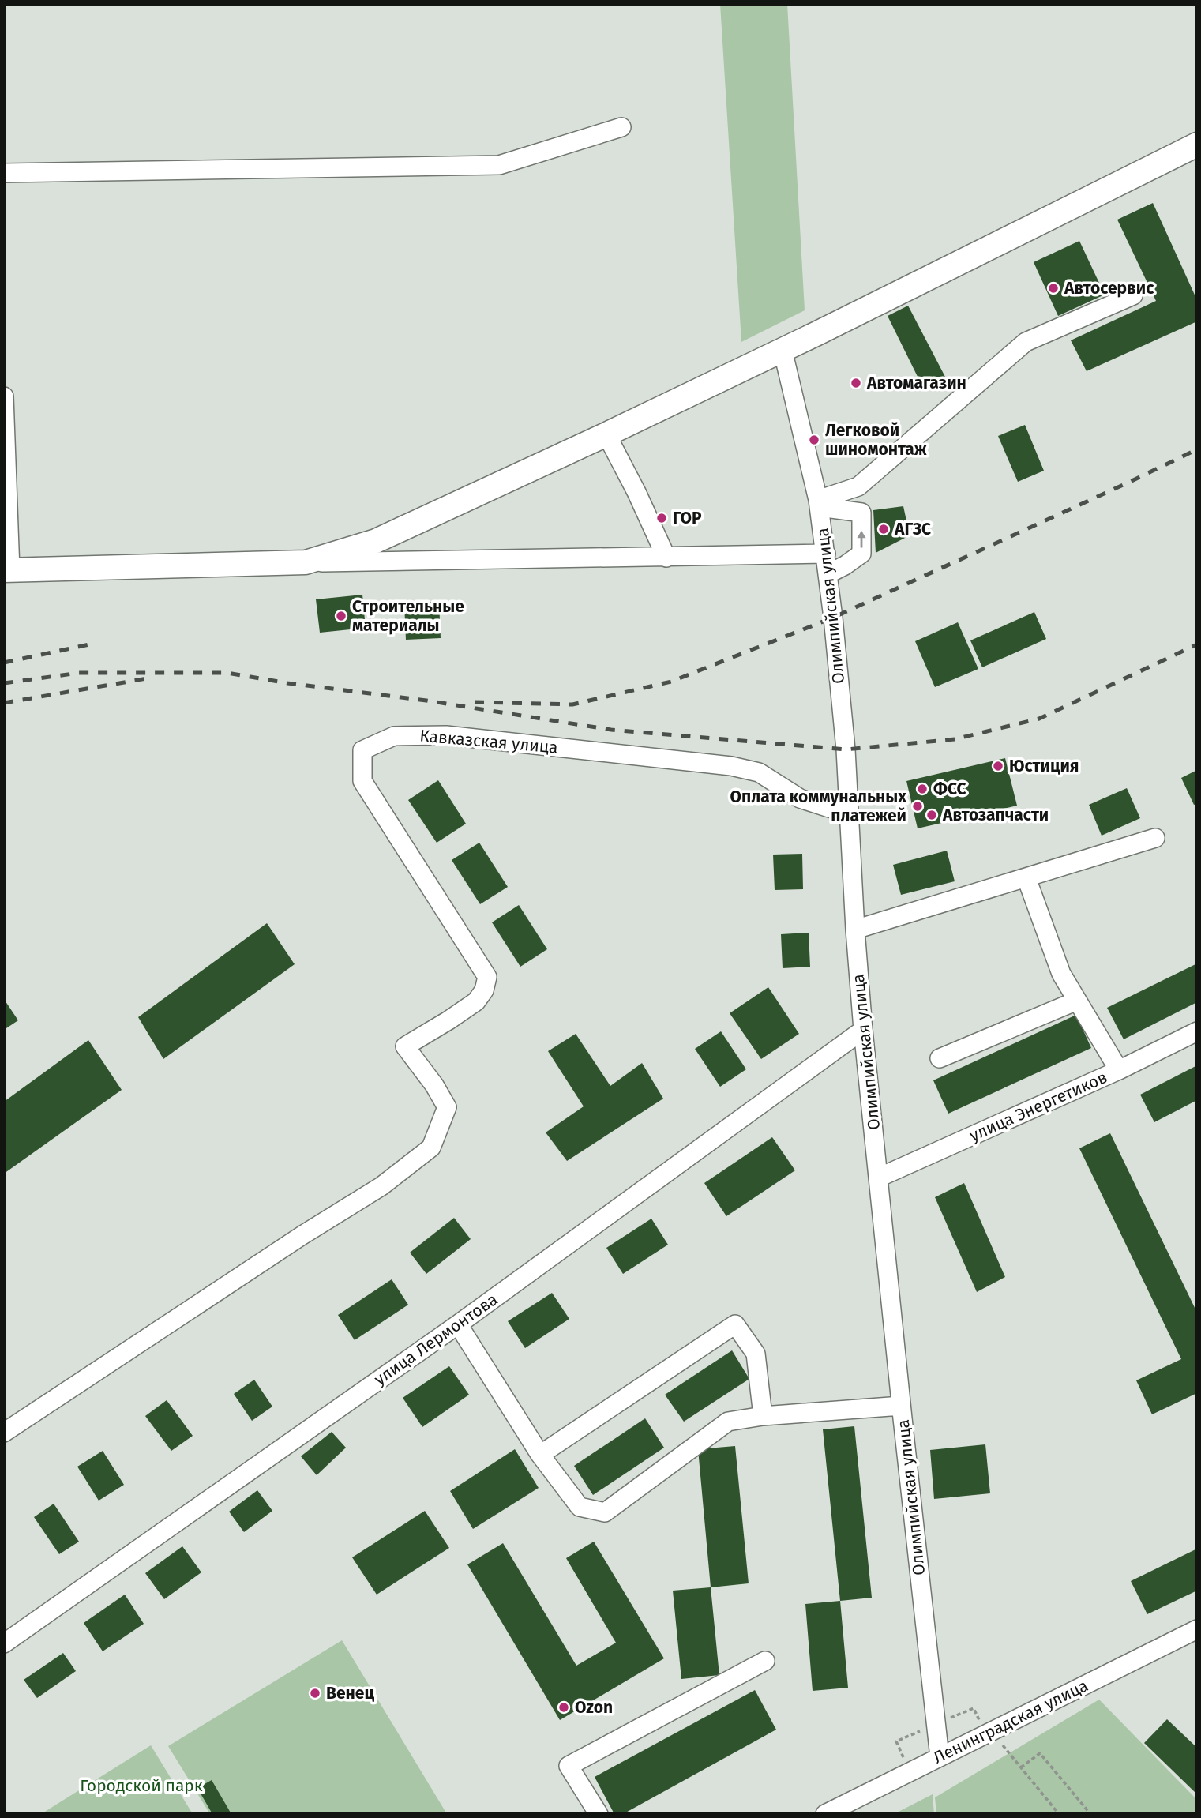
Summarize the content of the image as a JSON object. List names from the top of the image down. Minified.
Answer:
{"streets":{"street":["Олимпийская улица","Кавказская улица","улица Энергетиков","улица Лермонтова","Ленинградская улица"]},"crossings":[["Олимпийская улица","Кавказская улица"],["Олимпийская улица","улица Энергетиков"],["Олимпийская улица","улица Лермонтова"],["Олимпийская улица","Ленинградская улица"]],"parks":["Городской парк"],"places":["Автосервис","Автомагазин","Легковой шиномонтаж","ГОР","АГЗС","Строительные материалы","Юстиция","ФСС","Оплата коммунальных платежей","Автозапчасти","Венец","Ozon"]}
